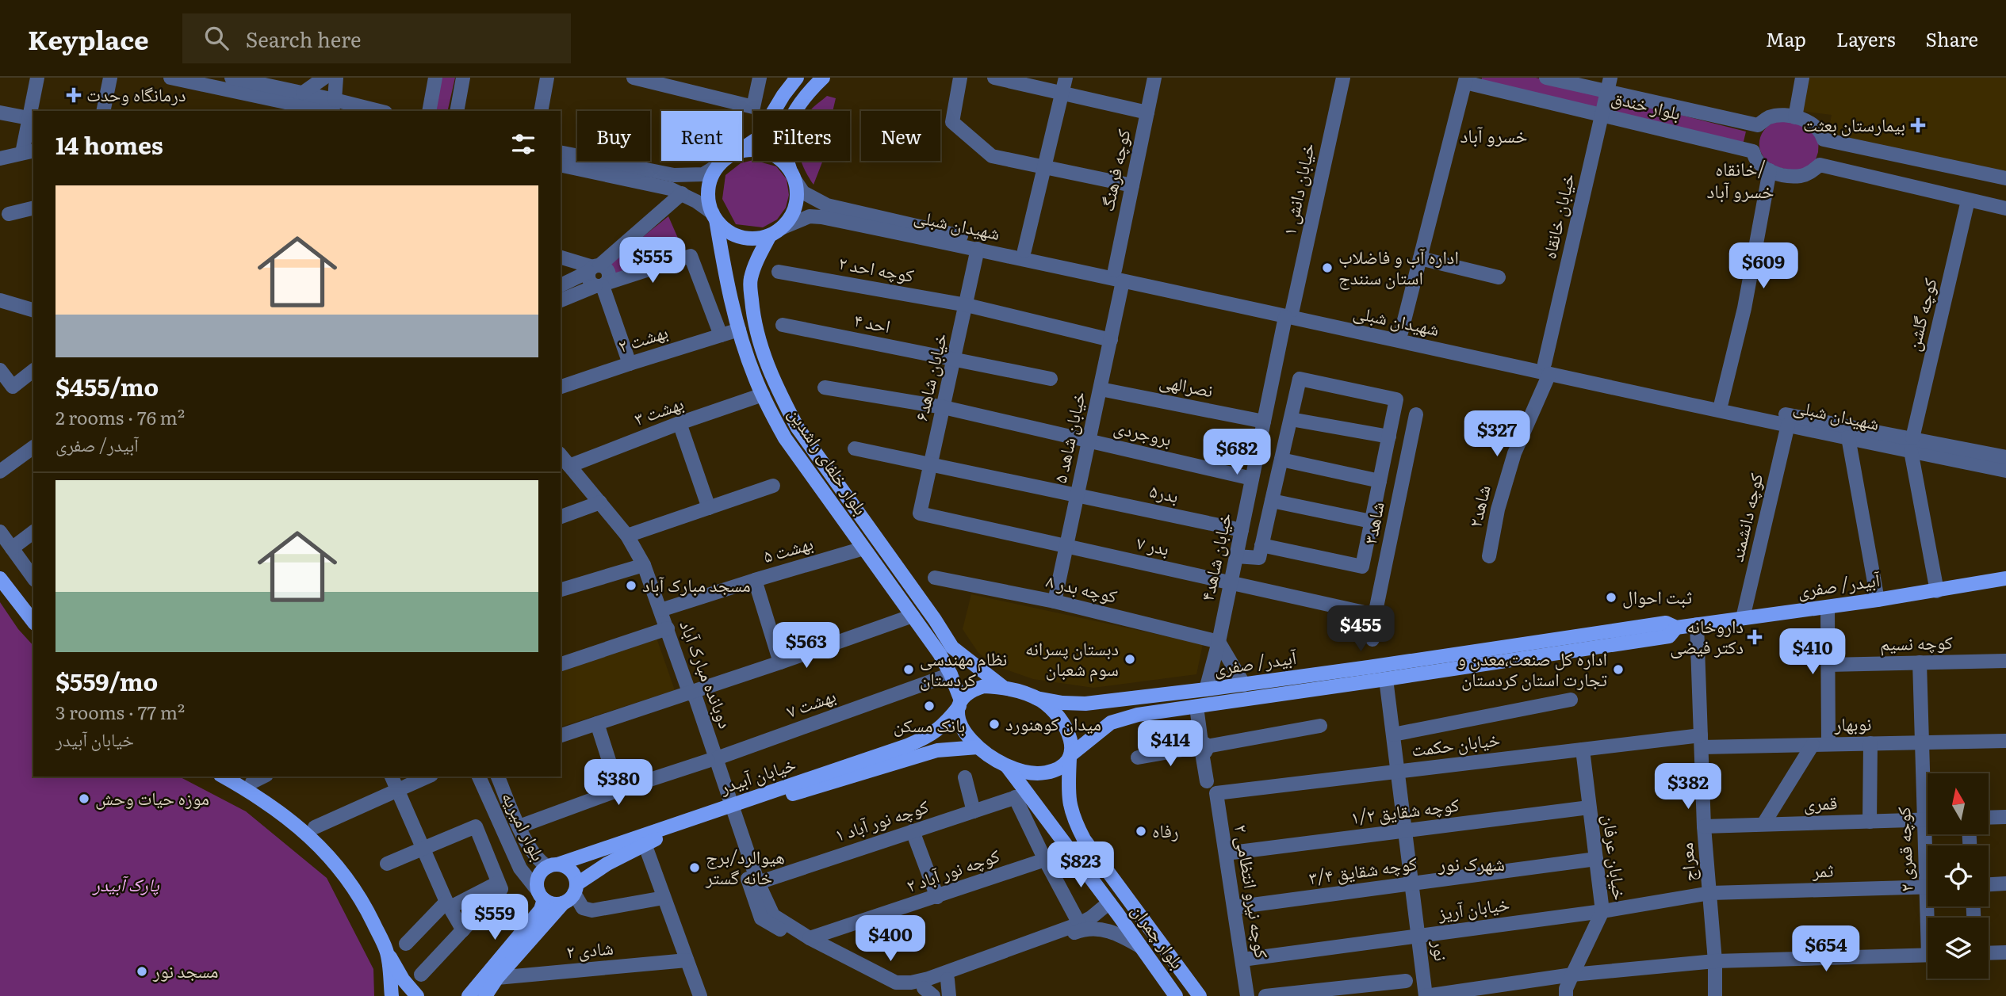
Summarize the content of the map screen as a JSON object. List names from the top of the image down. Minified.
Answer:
{"streets":{"main road":["بلوار خلفای راشدین","آبیدر/ صفری","خیابان آبیدر","بلوار چمران"],"street":["بلوار خندق","کوچه فرهنگ","خیابان دانش ۱","خیابان خانقاه","شهیدان شبلی","کوچه احد ۲","کوچه گلشن","احد ۴","بهشت ۲","خیابان شاهد۶","نصرالهی","بهشت ۳","بروجردی","خیابان شاهد ۵","بدر۵","شاهد۲","کوچه دانشمند","شاهد۳","بدر ۷","بهشت ۵","خیابان شاهد۴","کوچه بدر ۸","کوچه نسیم","دوبانده مبارک آباد","بهشت ۷","نوبهار","خیابان حکمت","قمری","کوچه شقایق ۱/۲","کوچه نور آباد ۱","بلوار امیریه","کوچه قمری ۲","خیابان عرفان","معراج","کوچه نور آباد ۲","کوچه شقایق ۳/۴","ثمر","کوچه نیرو انتظامی ۲","خیابان آریز","شادی ۲","نور"]},"crossings":[["بلوار خندق","خیابان خانقاه"],["کوچه فرهنگ","شهیدان شبلی"],["کوچه فرهنگ","خیابان شاهد ۵"],["خیابان دانش ۱","شهیدان شبلی"],["خیابان دانش ۱","خیابان شاهد۴"],["خیابان خانقاه","شهیدان شبلی"],["خیابان خانقاه","شاهد۲"],["شهیدان شبلی","کوچه گلشن"],["شهیدان شبلی","خیابان شاهد۶"],["شهیدان شبلی","خیابان شاهد ۵"],["شهیدان شبلی","بلوار خلفای راشدین"],["شهیدان شبلی","شاهد۲"],["شهیدان شبلی","کوچه دانشمند"],["شهیدان شبلی","خیابان شاهد۴"],["کوچه احد ۲","خیابان شاهد۶"],["کوچه احد ۲","خیابان شاهد ۵"],["احد ۴","خیابان شاهد۶"],["بهشت ۲","بلوار خلفای راشدین"],["خیابان شاهد۶","بروجردی"],["خیابان شاهد۶","بدر۵"],["خیابان شاهد۶","بدر ۷"],["نصرالهی","خیابان شاهد ۵"],["نصرالهی","خیابان شاهد۴"],["بهشت ۳","بلوار خلفای راشدین"],["بهشت ۳","دوبانده مبارک آباد"],["بروجردی","خیابان شاهد ۵"],["بروجردی","خیابان شاهد۴"],["خیابان شاهد ۵","بدر۵"],["خیابان شاهد ۵","بدر ۷"],["خیابان شاهد ۵","کوچه بدر ۸"],["بلوار خلفای راشدین","بهشت ۵"],["بلوار خلفای راشدین","آبیدر/ صفری"],["بلوار خلفای راشدین","بهشت ۷"],["بلوار خلفای راشدین","خیابان آبیدر"],["بلوار خلفای راشدین","بلوار چمران"],["بدر۵","خیابان شاهد۴"],["کوچه دانشمند","آبیدر/ صفری"],["شاهد۳","بدر ۷"],["بدر ۷","خیابان شاهد۴"],["بهشت ۵","دوبانده مبارک آباد"],["خیابان شاهد۴","آبیدر/ صفری"],["خیابان شاهد۴","کوچه بدر ۸"],["آبیدر/ صفری","خیابان آبیدر"],["آبیدر/ صفری","معراج"],["آبیدر/ صفری","بلوار چمران"],["آبیدر/ صفری","نور"],["کوچه نسیم","کوچه قمری ۲"],["دوبانده مبارک آباد","بهشت ۷"],["دوبانده مبارک آباد","خیابان آبیدر"],["بهشت ۷","بلوار امیریه"],["نوبهار","خیابان حکمت"],["نوبهار","کوچه قمری ۲"],["نوبهار","معراج"],["خیابان حکمت","خیابان عرفان"],["خیابان حکمت","معراج"],["خیابان حکمت","کوچه نیرو انتظامی ۲"],["خیابان حکمت","نور"],["خیابان آبیدر","بلوار امیریه"],["خیابان آبیدر","بلوار چمران"],["قمری","معراج"],["کوچه شقایق ۱/۲","خیابان عرفان"],["کوچه شقایق ۱/۲","کوچه نیرو انتظامی ۲"],["کوچه شقایق ۱/۲","نور"],["کوچه نور آباد ۱","کوچه نور آباد ۲"],["خیابان عرفان","کوچه شقایق ۳/۴"],["خیابان عرفان","خیابان آریز"],["معراج","ثمر"],["معراج","خیابان آریز"],["کوچه شقایق ۳/۴","کوچه نیرو انتظامی ۲"],["کوچه شقایق ۳/۴","نور"],["ثمر","خیابان آریز"],["کوچه نیرو انتظامی ۲","خیابان آریز"],["خیابان آریز","نور"]],"districts":["خسرو آباد","خانقاه/ خسرو آباد","شهرک نور"],"parks":["پارک آبیدر"],"places":{"health":["درمانگاه وحدت","بیمارستان بعثت","داروخانه دکتر فیضی"],"other":["اداره آب و فاضلاب استان سنندج","مسجد مبارک آباد","ثبت احوال","دبستان پسرانه سوم شعبان","نظام مهندسی کردستان","اداره کل صنعت،معدن و تجارت استان کردستان","بانک مسکن","میدان کوهنورد","موزه حیات وحش","رفاه","هیوالرد/برج خانه گستر","مسجد نور"]},"north":"top","page":{"header":"Keyplace","search":"Search here","nav":["Map","Layers","Share"],"chip":["Buy","Rent","Filters","New"],"heading":"14 homes","list":[{"name":"$455/mo","note":"2 rooms · 76 m² · آبیدر/ صفری"},{"name":"$559/mo","note":"3 rooms · 77 m² · خیابان آبیدر"}],"price":["$555","$609","$327","$682","$455","$563","$410","$414","$380","$382","$823","$559","$400","$654"]}}
